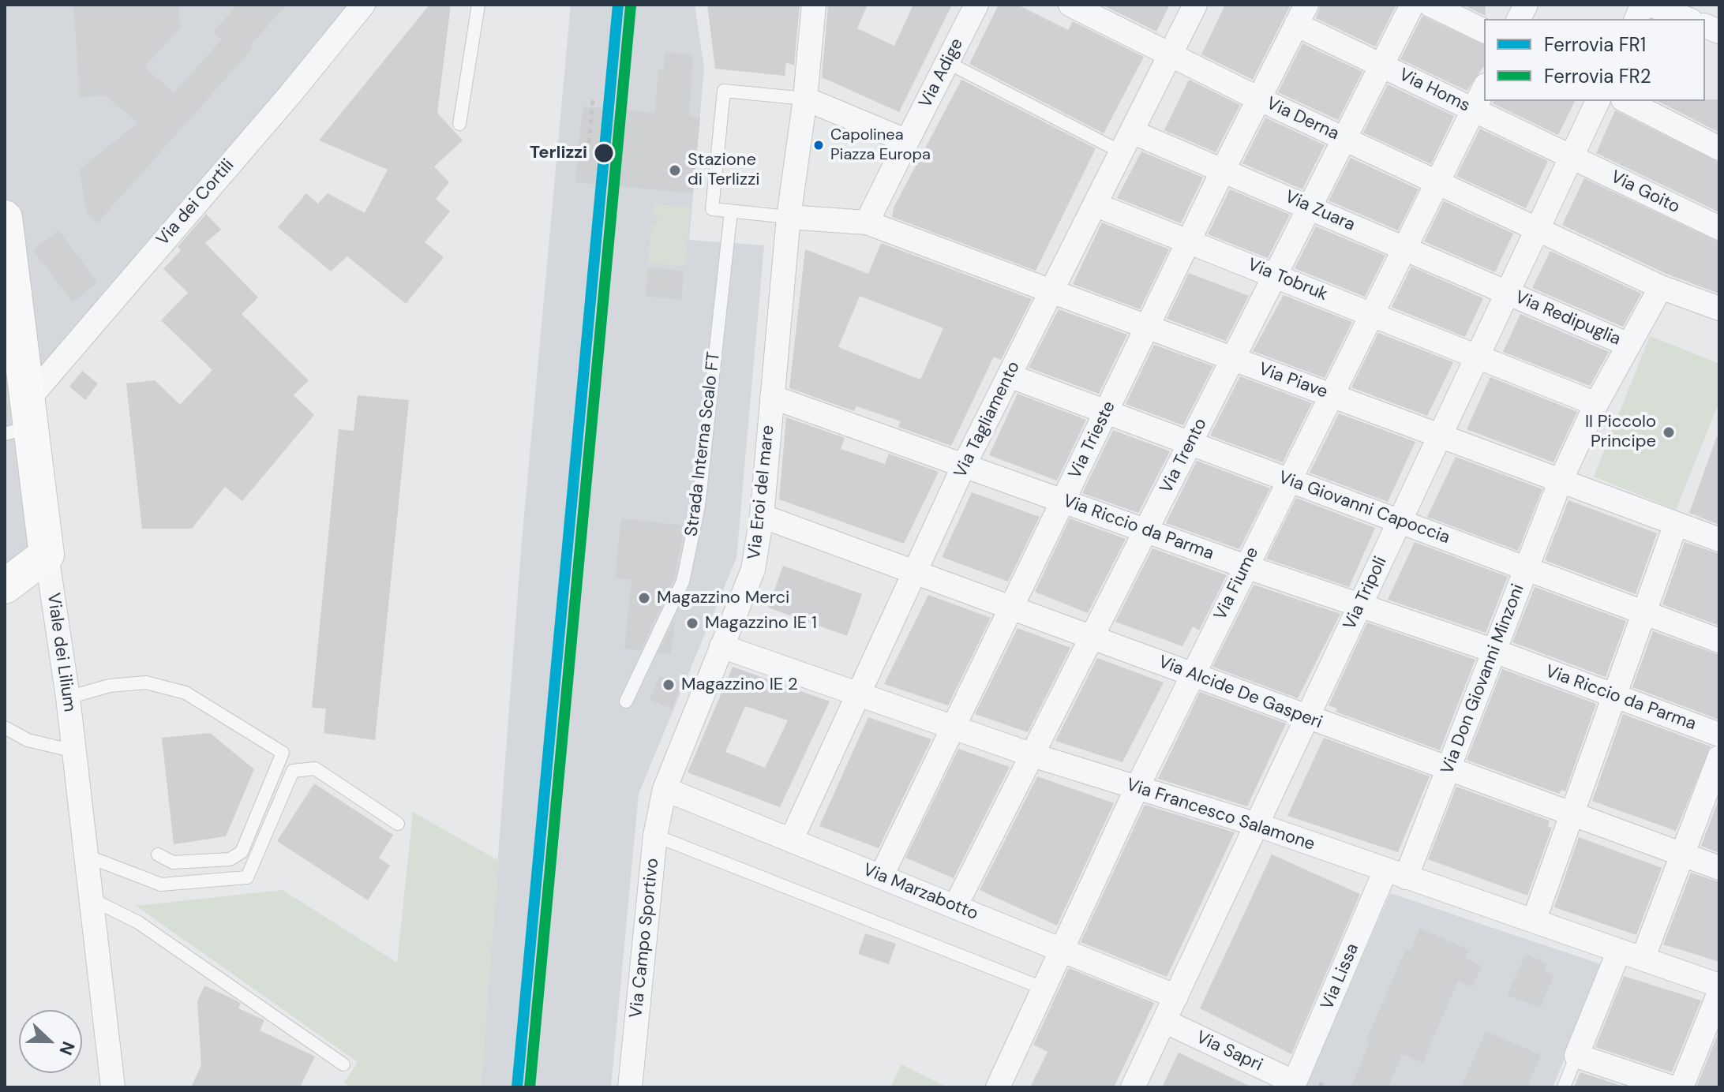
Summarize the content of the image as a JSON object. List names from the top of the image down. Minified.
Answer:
{"streets":{"main road":["Viale dei Lilium"],"street":["Via Adige","Via Homs","Via Derna","Via Goito","Via dei Cortili","Via Zuara","Via Tobruk","Via Redipuglia","Via Piave","Via Tagliamento","Via Trieste","Via Trento","Via Eroi del mare","Via Giovanni Capoccia","Via Riccio da Parma","Via Fiume","Via Tripoli","Via Don Giovanni Minzoni","Via Alcide De Gasperi","Via Francesco Salamone","Via Marzabotto","Via Campo Sportivo","Via Lissa","Via Sapri"],"lane":["Strada Interna Scalo FT"]},"crossings":[["Via Adige","Via Piave"],["Via Homs","Via Goito"],["Via Homs","Via Trieste"],["Via Homs","Via Trento"],["Via Homs","Via Fiume"],["Via Homs","Via Tripoli"],["Via Derna","Via Tagliamento"],["Via Derna","Via Trieste"],["Via Derna","Via Trento"],["Via Derna","Via Fiume"],["Via Derna","Via Tripoli"],["Via Derna","Via Don Giovanni Minzoni"],["Via Goito","Via Tripoli"],["Via dei Cortili","Viale dei Lilium"],["Via Zuara","Via Redipuglia"],["Via Zuara","Via Tagliamento"],["Via Zuara","Via Trieste"],["Via Zuara","Via Trento"],["Via Zuara","Via Fiume"],["Via Zuara","Via Tripoli"],["Via Tobruk","Via Tagliamento"],["Via Tobruk","Via Trieste"],["Via Tobruk","Via Trento"],["Via Tobruk","Via Fiume"],["Via Tobruk","Via Tripoli"],["Via Tobruk","Via Don Giovanni Minzoni"],["Via Redipuglia","Via Tripoli"],["Via Redipuglia","Via Don Giovanni Minzoni"],["Via Piave","Via Tagliamento"],["Via Piave","Via Trieste"],["Via Piave","Via Trento"],["Via Piave","Via Eroi del mare"],["Via Piave","Via Fiume"],["Via Piave","Via Tripoli"],["Via Piave","Via Don Giovanni Minzoni"],["Via Tagliamento","Via Giovanni Capoccia"],["Via Tagliamento","Via Riccio da Parma"],["Via Tagliamento","Via Alcide De Gasperi"],["Via Tagliamento","Via Francesco Salamone"],["Via Tagliamento","Via Marzabotto"],["Via Trieste","Via Giovanni Capoccia"],["Via Trieste","Via Riccio da Parma"],["Via Trieste","Via Alcide De Gasperi"],["Via Trieste","Via Francesco Salamone"],["Via Trieste","Via Marzabotto"],["Via Trento","Via Giovanni Capoccia"],["Via Trento","Via Riccio da Parma"],["Via Trento","Via Alcide De Gasperi"],["Via Trento","Via Francesco Salamone"],["Via Trento","Via Marzabotto"],["Via Eroi del mare","Via Riccio da Parma"],["Via Eroi del mare","Via Alcide De Gasperi"],["Via Eroi del mare","Via Francesco Salamone"],["Via Eroi del mare","Via Marzabotto"],["Via Eroi del mare","Via Campo Sportivo"],["Via Giovanni Capoccia","Via Fiume"],["Via Giovanni Capoccia","Via Tripoli"],["Via Giovanni Capoccia","Via Don Giovanni Minzoni"],["Via Riccio da Parma","Via Fiume"],["Via Riccio da Parma","Via Tripoli"],["Via Riccio da Parma","Via Don Giovanni Minzoni"],["Via Fiume","Via Alcide De Gasperi"],["Via Fiume","Via Francesco Salamone"],["Via Fiume","Via Marzabotto"],["Via Tripoli","Via Alcide De Gasperi"],["Via Tripoli","Via Francesco Salamone"],["Via Tripoli","Via Marzabotto"],["Via Tripoli","Via Sapri"],["Via Don Giovanni Minzoni","Via Alcide De Gasperi"],["Via Don Giovanni Minzoni","Via Francesco Salamone"],["Via Don Giovanni Minzoni","Via Lissa"],["Via Francesco Salamone","Via Lissa"],["Via Marzabotto","Via Campo Sportivo"],["Via Lissa","Via Sapri"]],"places":["Capolinea Piazza Europa","Terlizzi","Stazione di Terlizzi","Il Piccolo Principe","Magazzino Merci","Magazzino IE 1","Magazzino IE 2"],"lines":["rail line FR1","rail line FR2"],"legend":["Ferrovia FR1","Ferrovia FR2"],"north":"right"}
